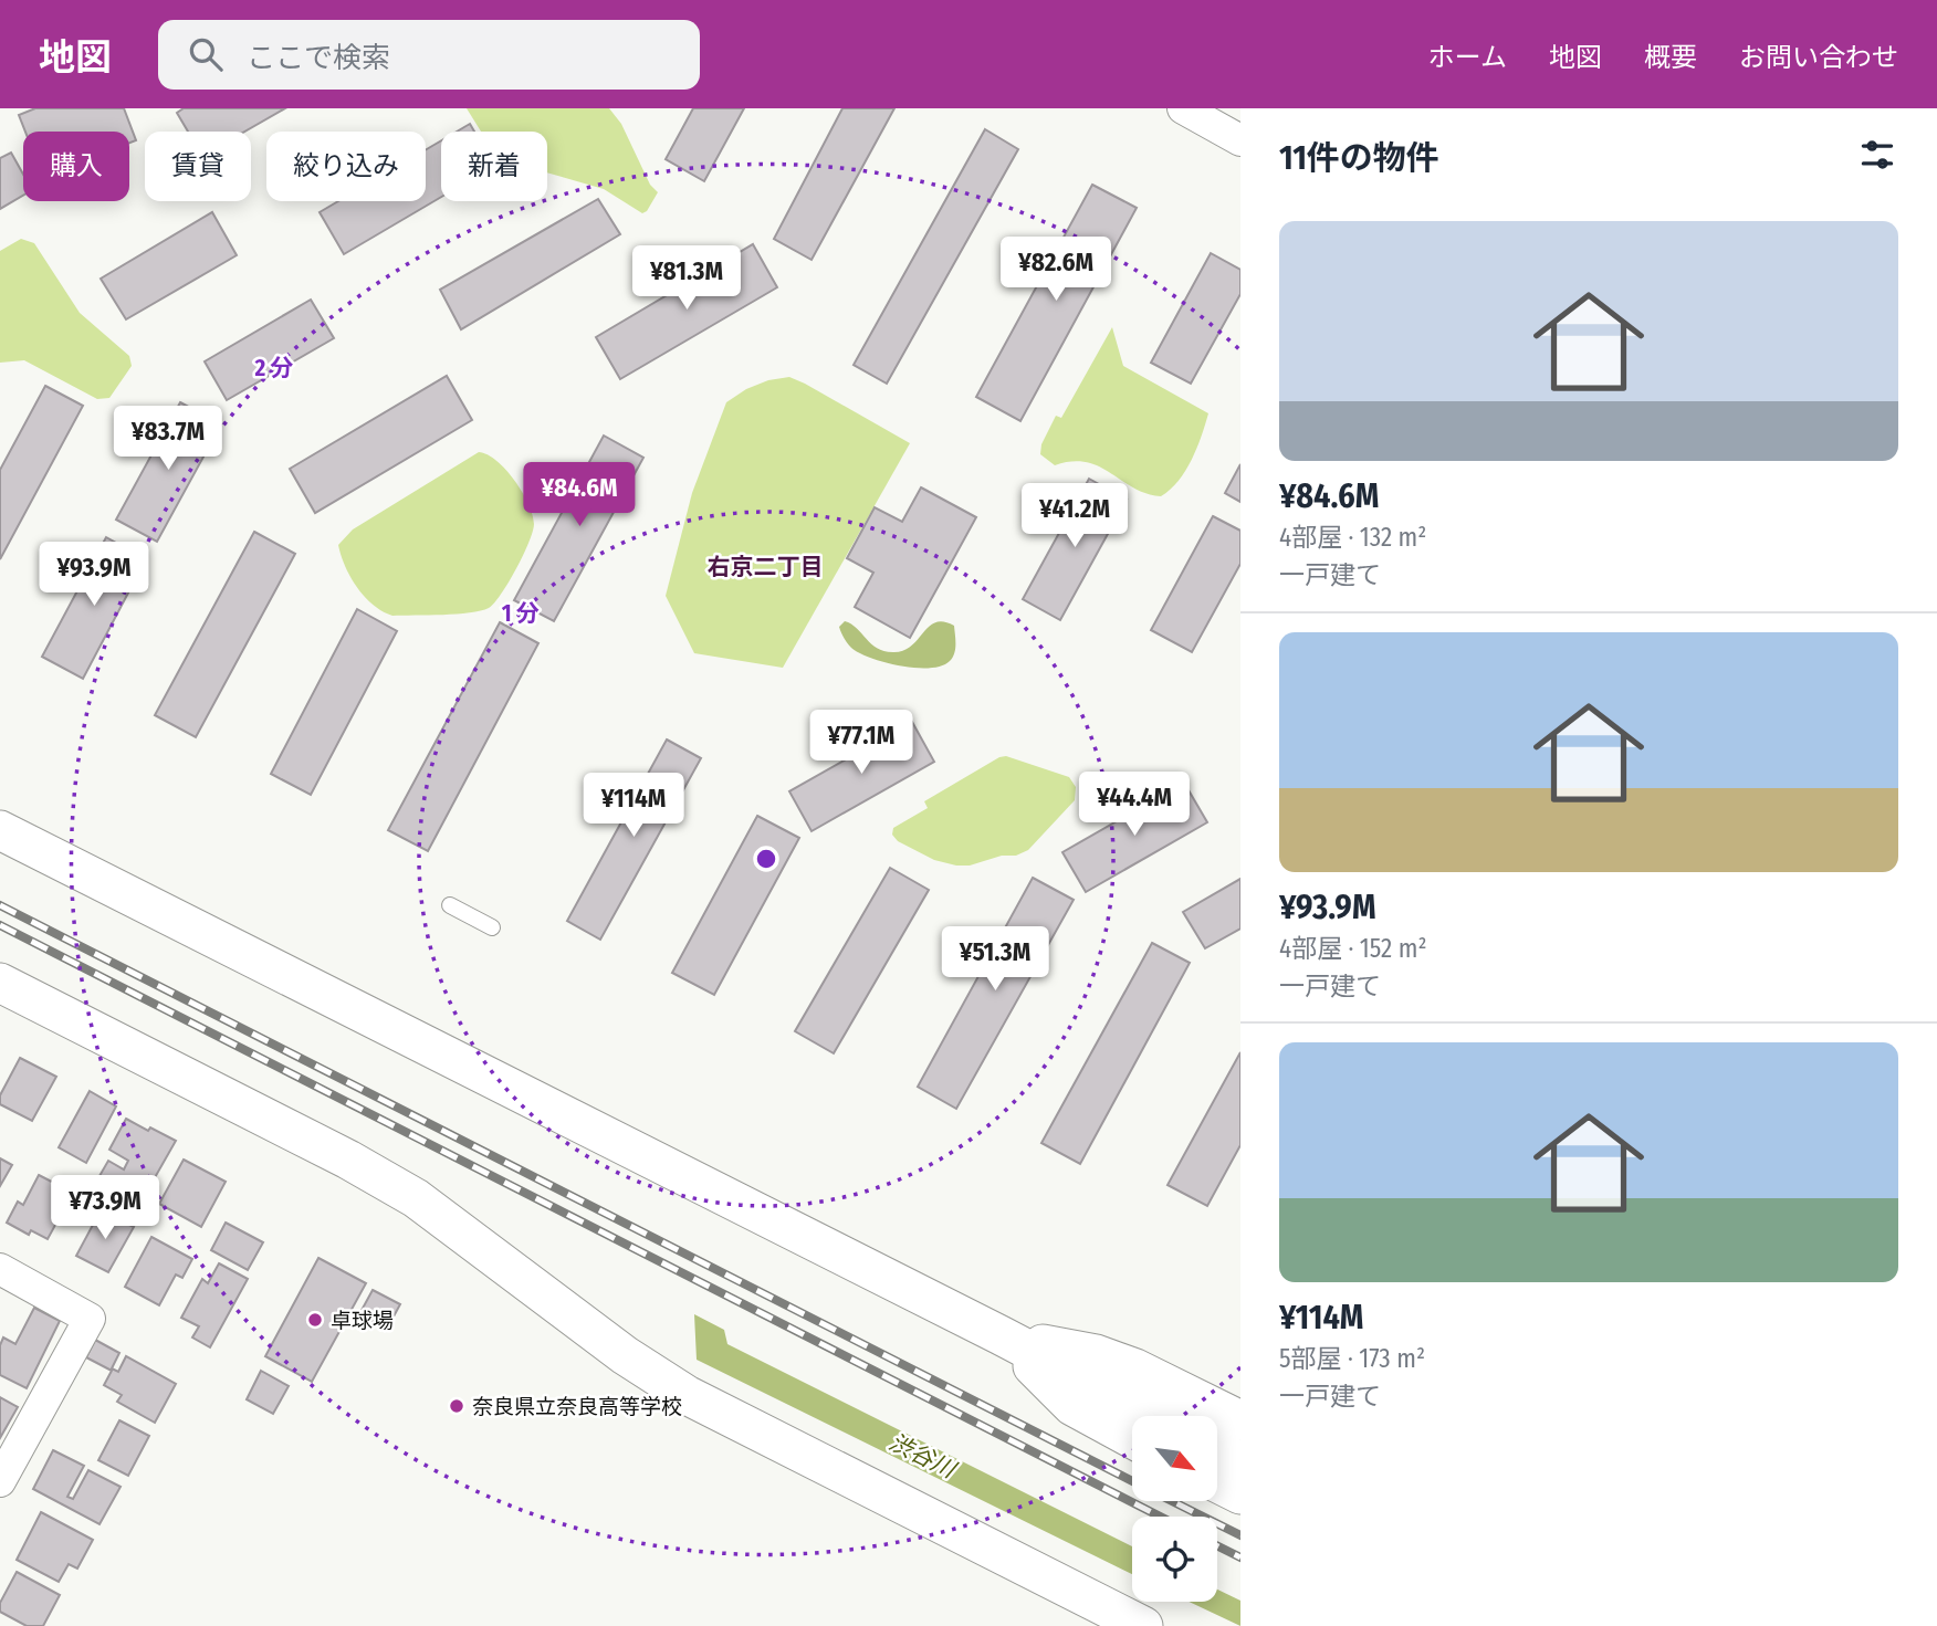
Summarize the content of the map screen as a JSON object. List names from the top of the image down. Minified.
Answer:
{"districts":["右京二丁目"],"water":["渋谷川"],"places":["卓球場","奈良県立奈良高等学校"],"north":"bottom right","page":{"header":"地図","search":"ここで検索","nav":["ホーム","地図","概要","お問い合わせ"],"heading":"11件の物件","chip":["購入","賃貸","絞り込み","新着"],"list":[{"name":"¥84.6M","note":"4部屋 · 132 m² · 一戸建て"},{"name":"¥93.9M","note":"4部屋 · 152 m² · 一戸建て"},{"name":"¥114M","note":"5部屋 · 173 m² · 一戸建て"}],"price":["¥82.6M","¥81.3M","¥83.7M","¥84.6M","¥41.2M","¥93.9M","¥77.1M","¥44.4M","¥114M","¥51.3M","¥73.9M"]},"rings":["2 分","1 分"]}
